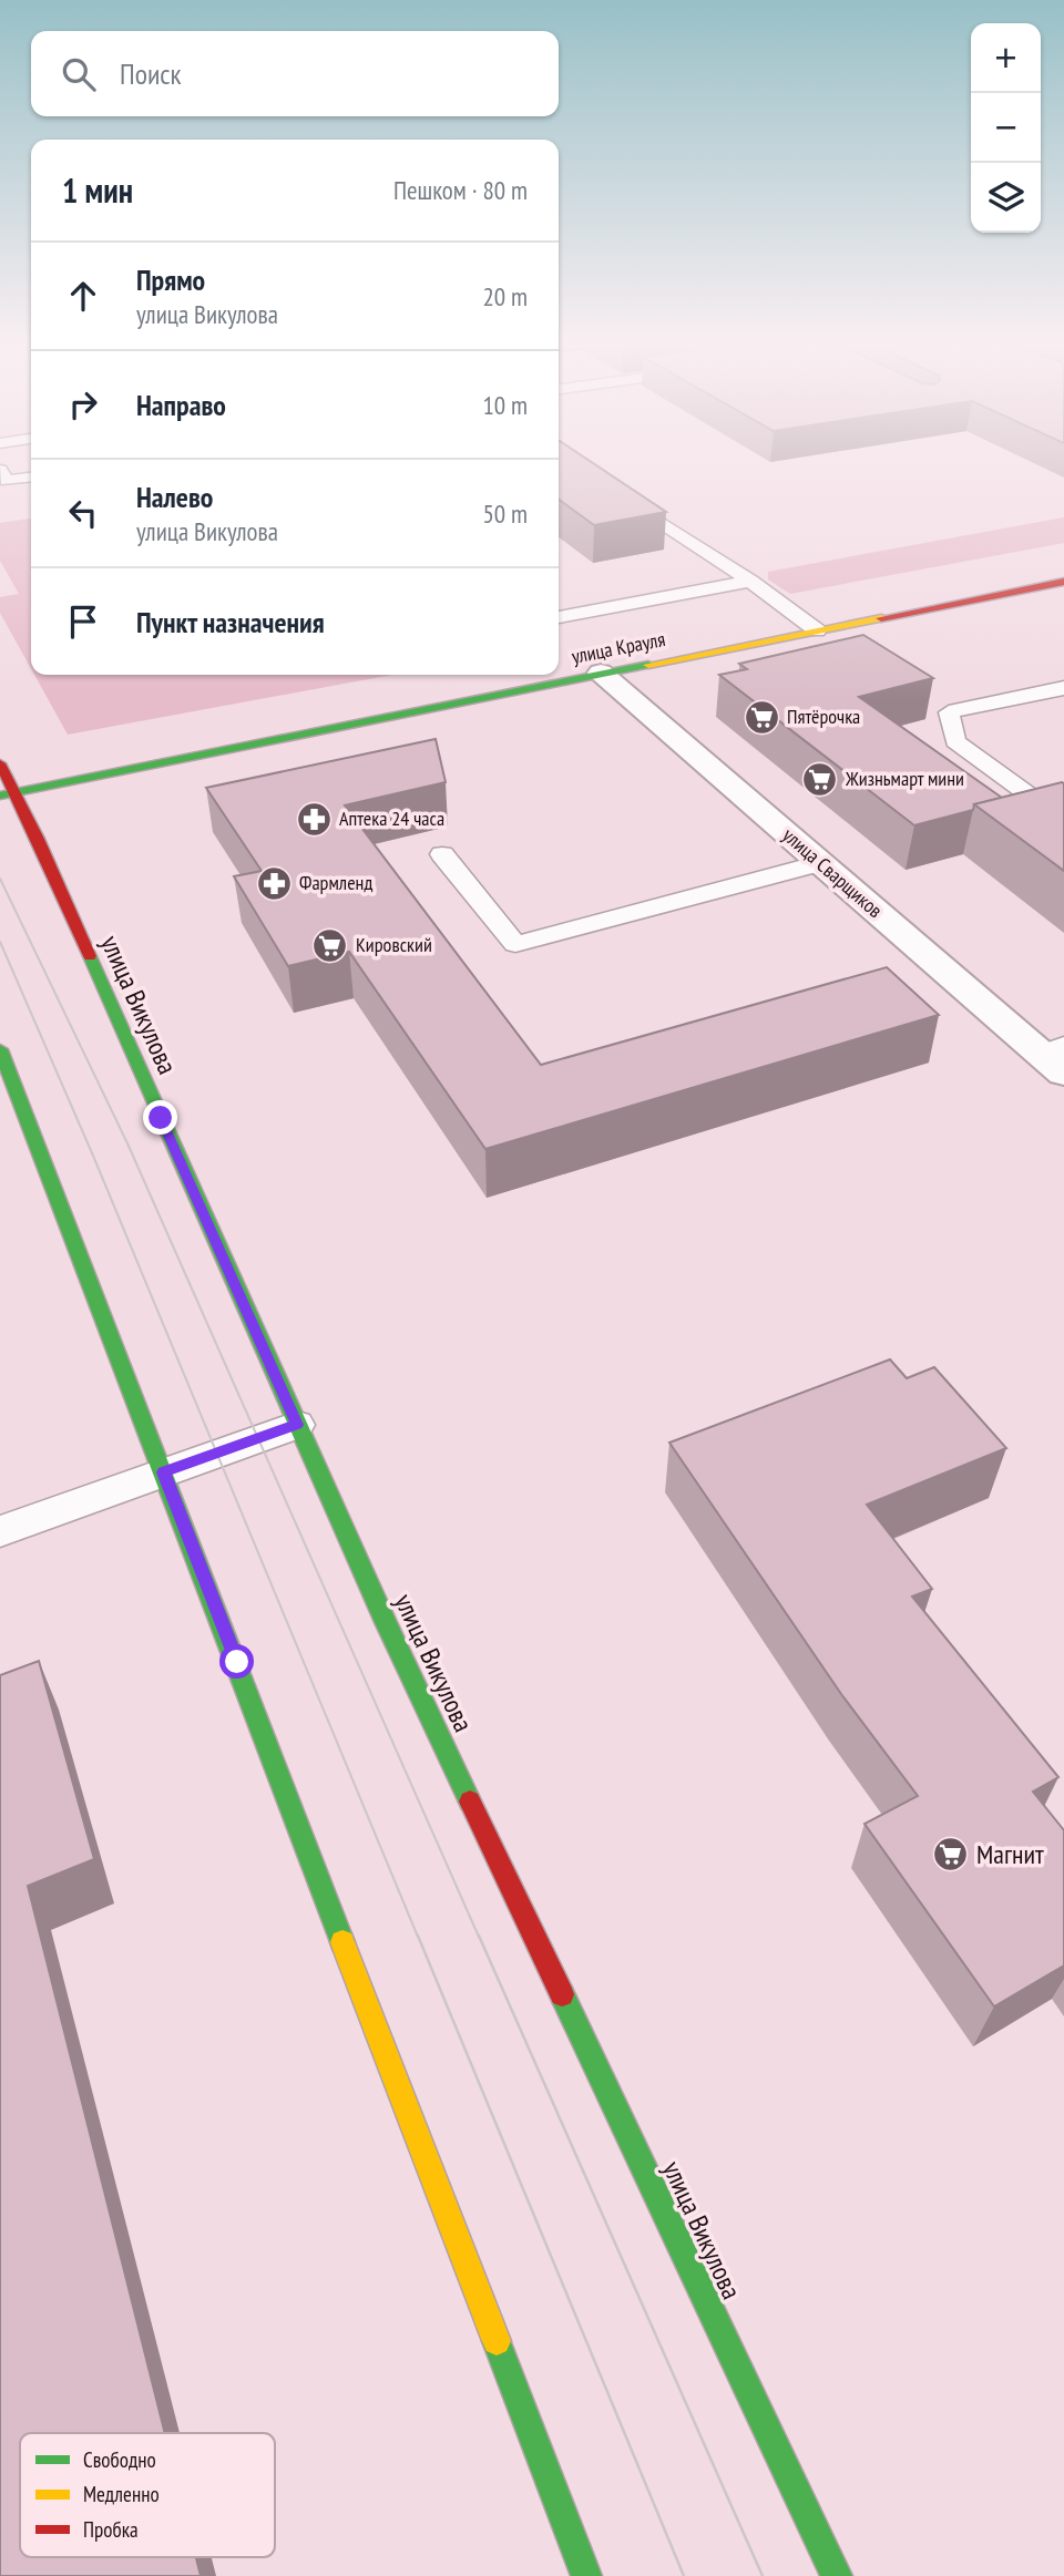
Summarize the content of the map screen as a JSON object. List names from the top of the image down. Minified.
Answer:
{"streets":{"street":["улица Крауля","улица Сварщиков","улица Викулова"]},"crossings":[["улица Крауля","улица Сварщиков"],["улица Крауля","улица Викулова"]],"places":{"supermarket":["Пятёрочка","Жизньмарт мини","Кировский","Магнит"],"pharmacy":["Аптека 24 часа","Фармленд"]},"legend":["Свободно","Медленно","Пробка"],"page":{"map_buttons":["+","−"],"search":"Поиск","heading":["1 мин","Пешком · 80 m"],"list":[["Прямо","улица Викулова","20 m"],["Направо","10 m"],["Налево","улица Викулова","50 m"],"Пункт назначения"]}}
